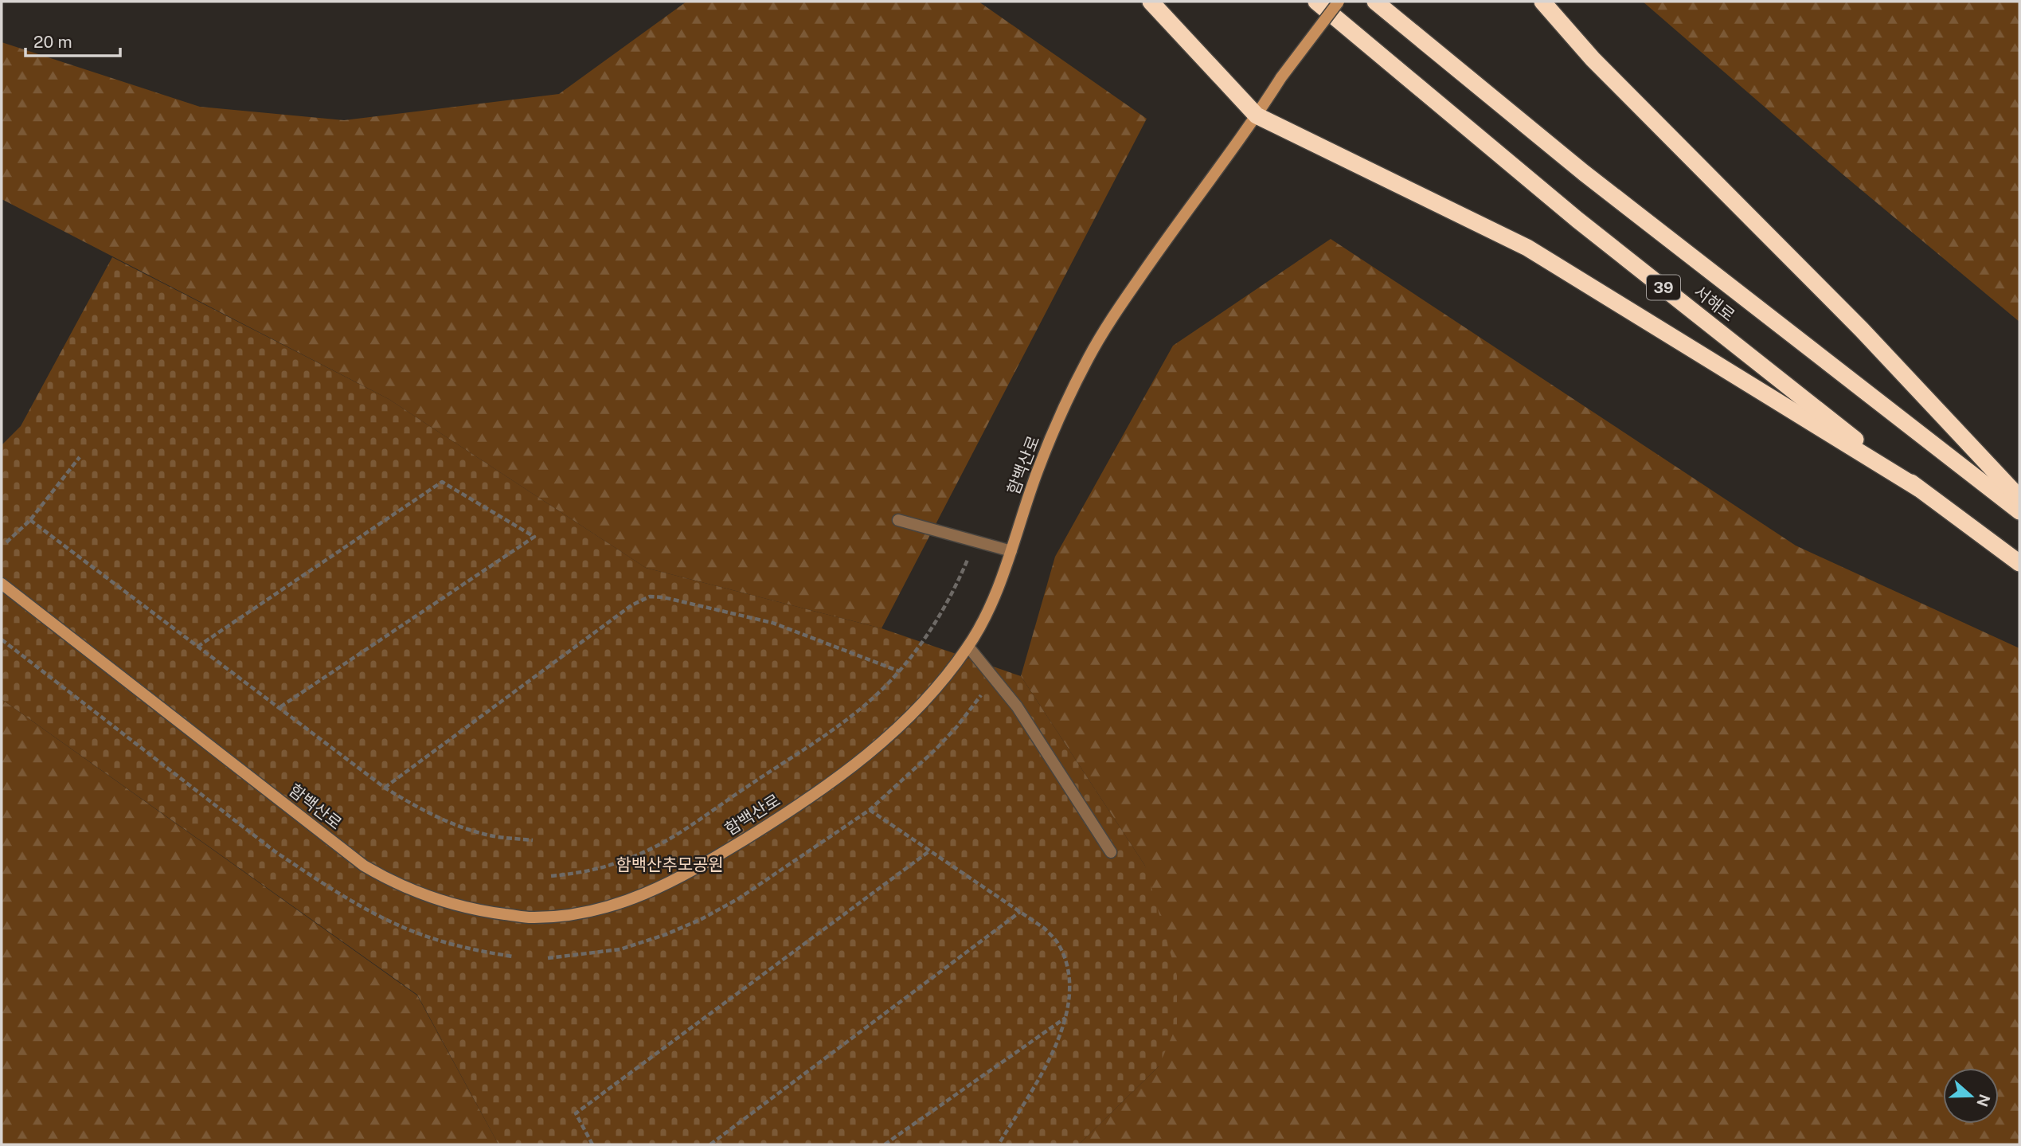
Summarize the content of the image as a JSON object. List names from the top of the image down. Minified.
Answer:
{"streets":{"highway":["39","서해로"],"street":["함백산로"]},"parks":["함백산추모공원"],"scale_bar":"20 m","north":"right"}
